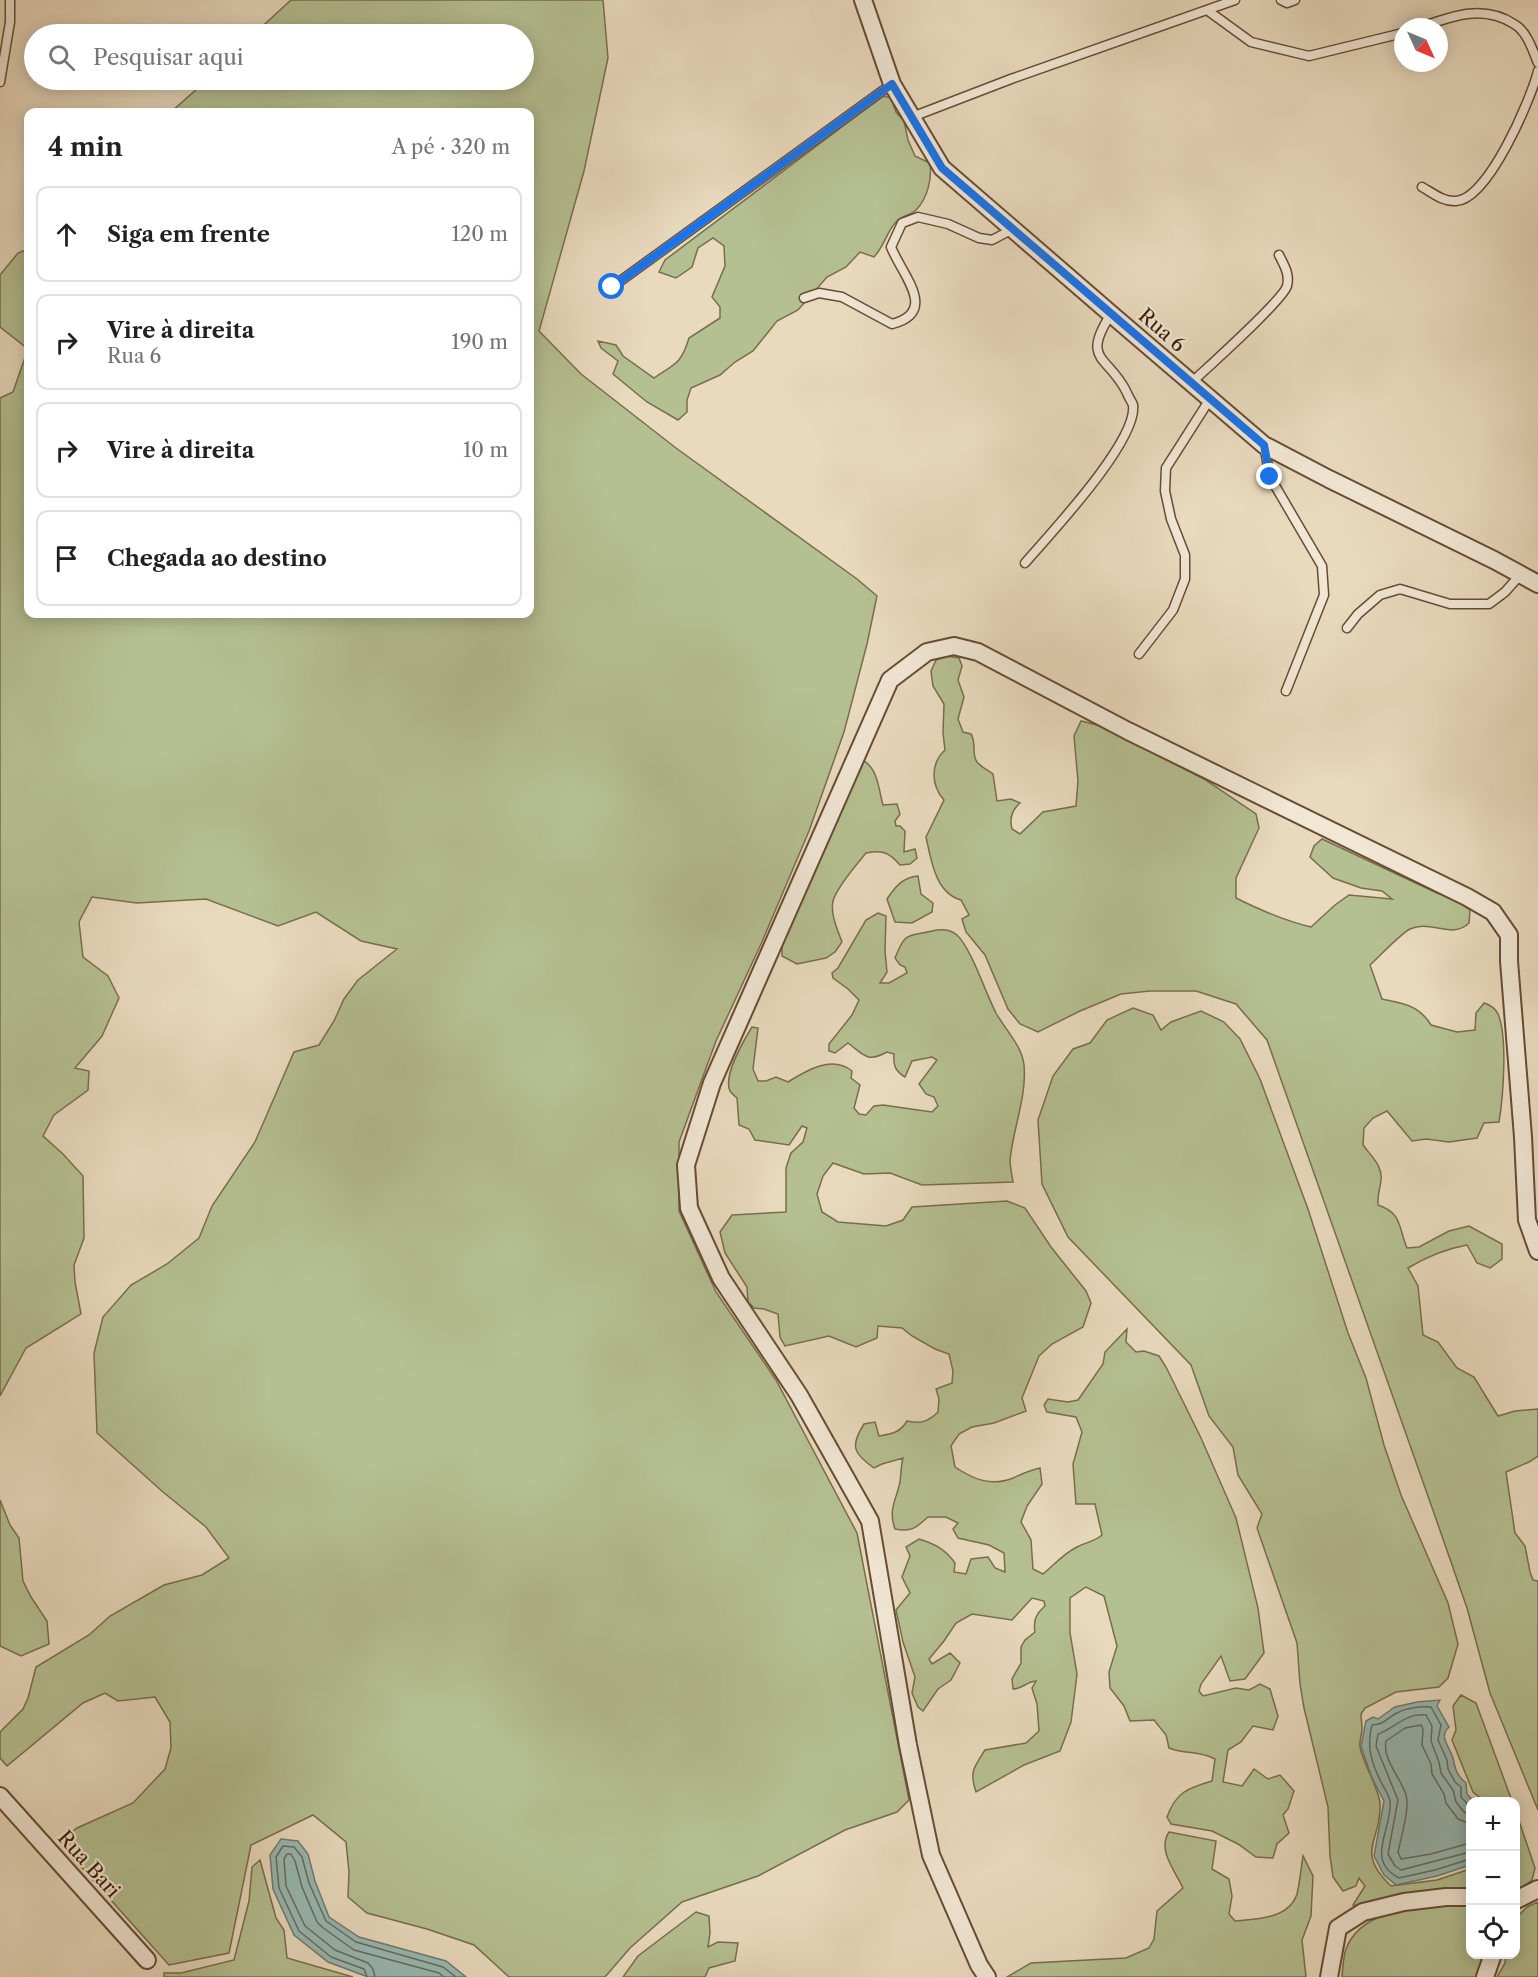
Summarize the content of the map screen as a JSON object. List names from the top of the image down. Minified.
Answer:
{"streets":{"street":["Rua 6","Rua Bari"]},"north":"bottom right","page":{"search":"Pesquisar aqui","heading":["4 min","A pé · 320 m"],"list":[["Siga em frente","120 m"],["Vire à direita","Rua 6","190 m"],["Vire à direita","10 m"],"Chegada ao destino"],"map_buttons":["+","−"]}}
